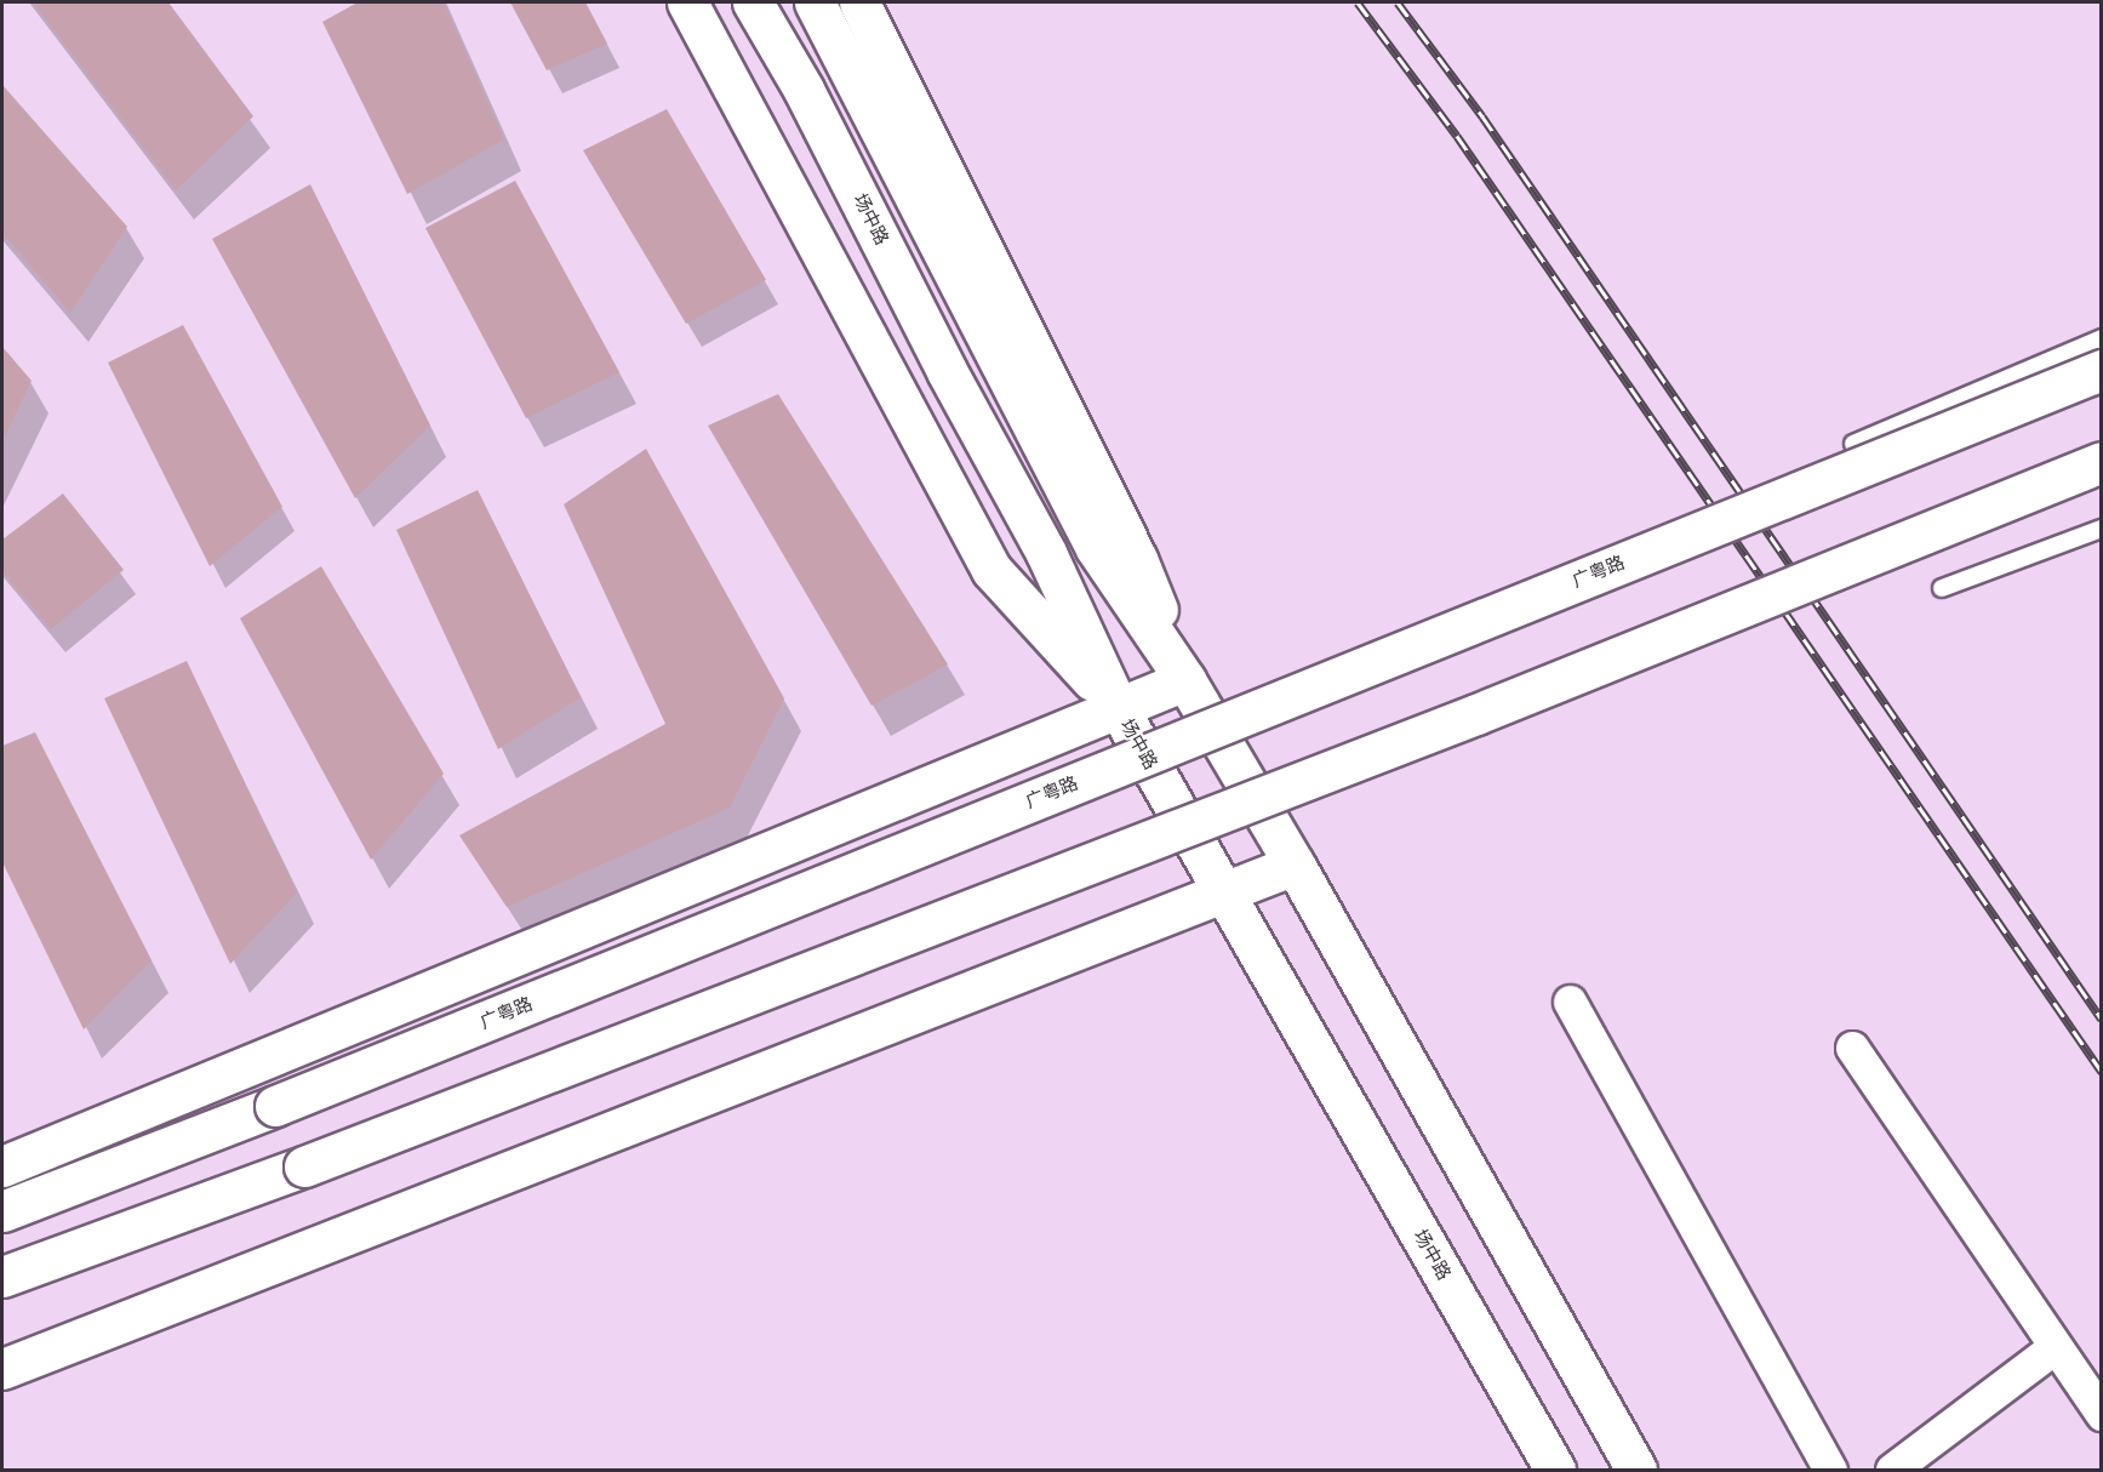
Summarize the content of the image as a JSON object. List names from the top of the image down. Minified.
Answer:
{"streets":{"main road":["场中路","广粤路"]}}
